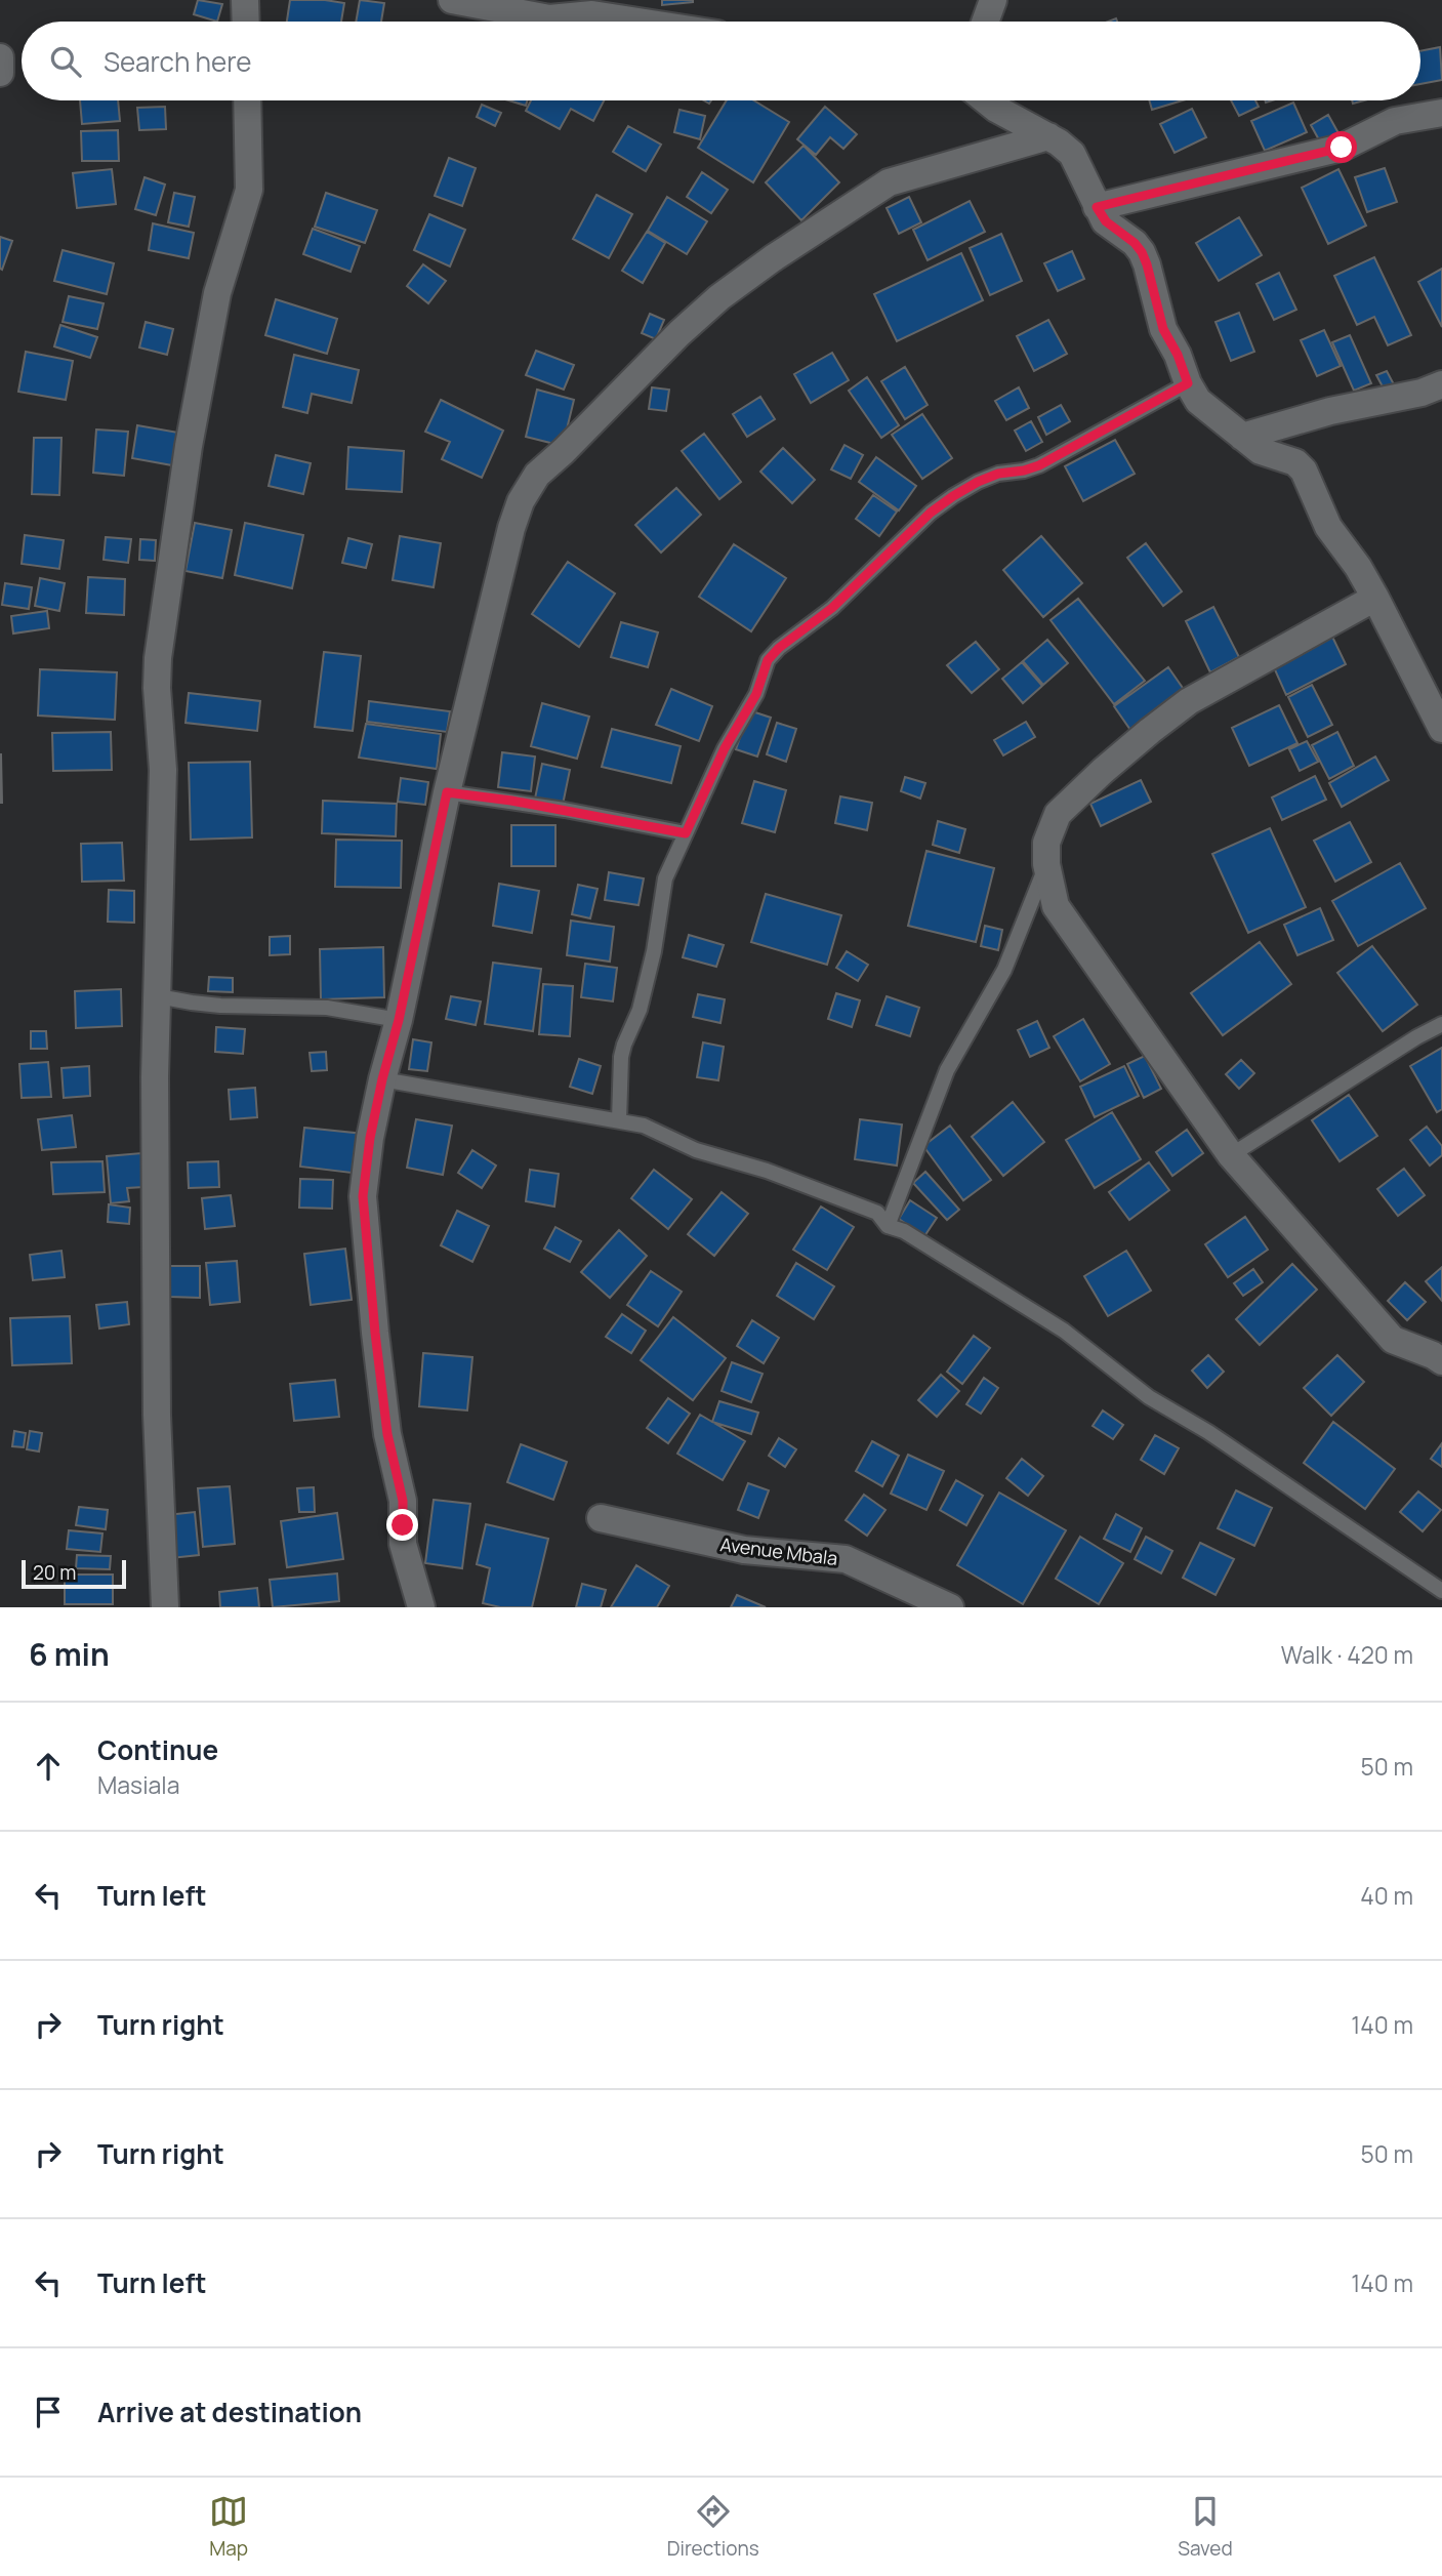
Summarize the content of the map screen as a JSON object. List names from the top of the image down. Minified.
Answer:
{"streets":{"street":["Avenue Mbala"]},"scale_bar":"20 m","page":{"search":"Search here","scale":"20 m","heading":["6 min","Walk · 420 m"],"list":[["Continue","Masiala","50 m"],["Turn left","40 m"],["Turn right","140 m"],["Turn right","50 m"],["Turn left","140 m"],"Arrive at destination"],"nav":["Map","Directions","Saved"]}}
